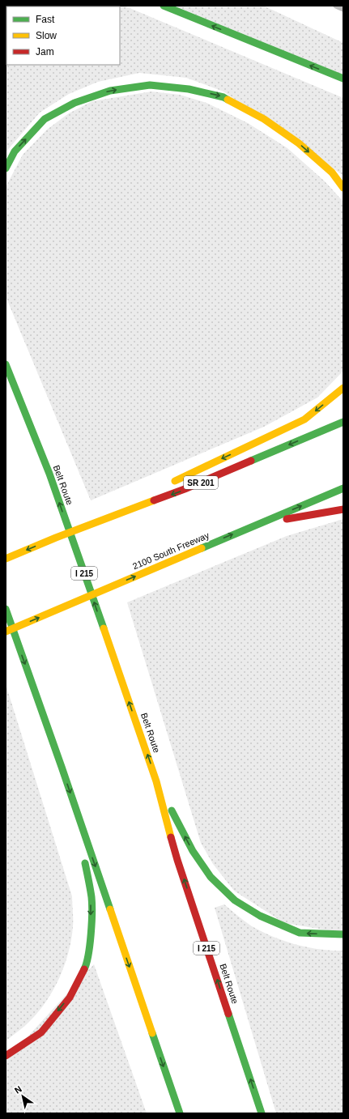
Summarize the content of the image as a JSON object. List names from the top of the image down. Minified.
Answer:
{"streets":{"highway":["SR 201","Belt Route","2100 South Freeway","I 215"]},"one_way":["Belt Route"],"legend":["Fast","Slow","Jam"],"north":"top left"}
